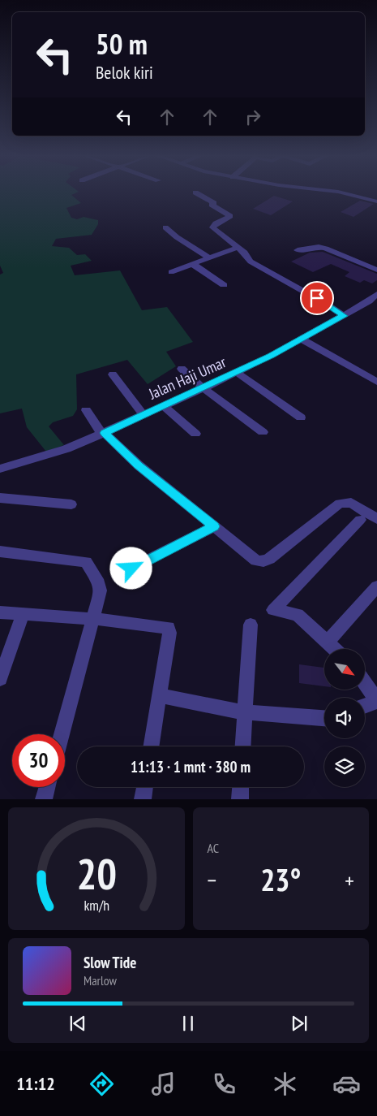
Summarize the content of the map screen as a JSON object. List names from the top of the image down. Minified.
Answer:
{"streets":{"street":["Jalan Haji Umar"]},"north":"bottom right","page":{"turn":["50 m","Belok kiri"],"limit":"30","trip":"11:13 · 1 mnt · 380 m","tile":"AC","heat":["−","23°","+"],"song":["Slow Tide","Marlow"],"tabs":"11:12","gauge":["20","km/h"]}}
